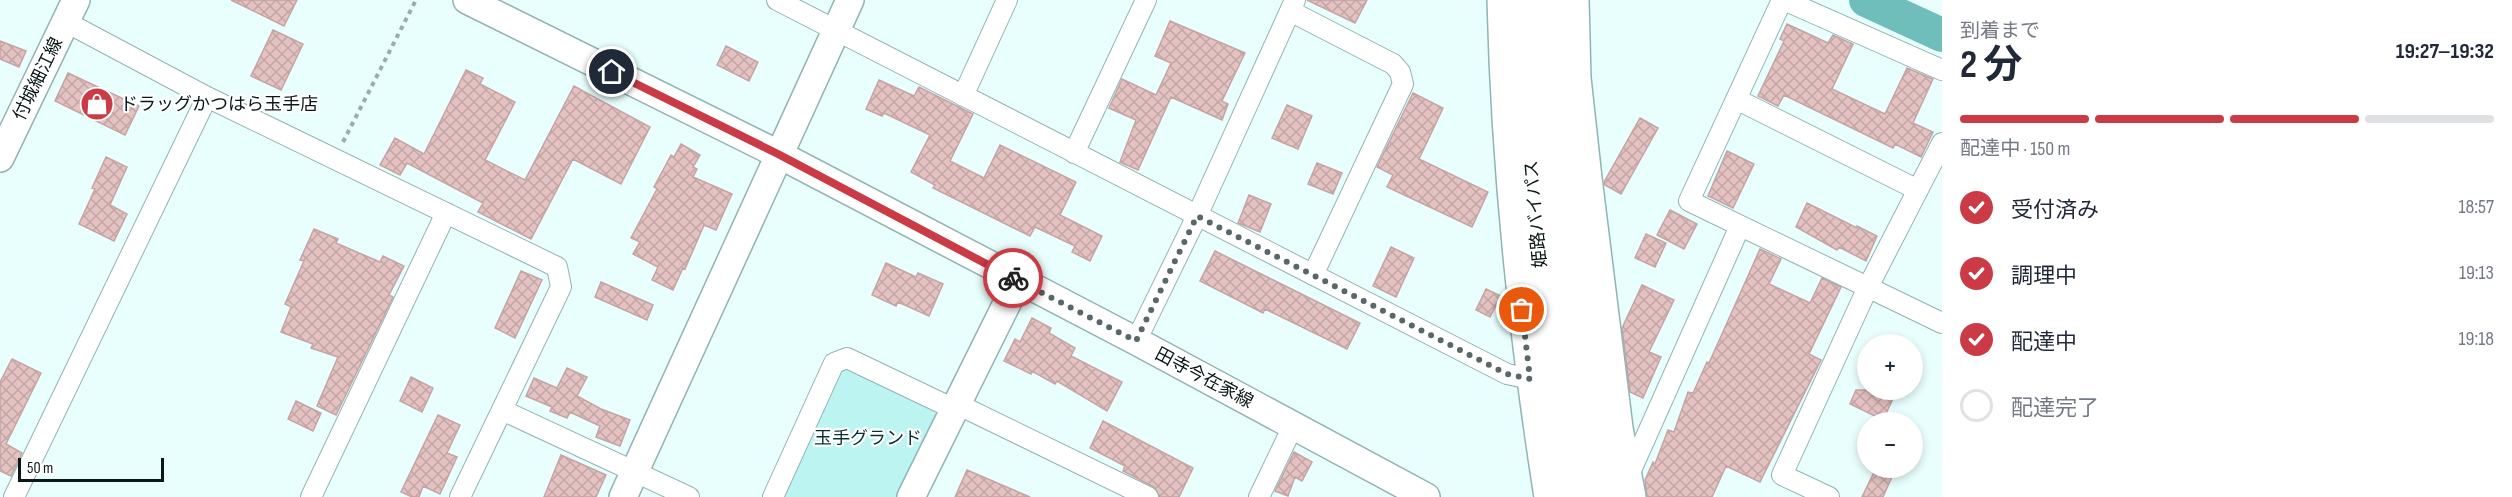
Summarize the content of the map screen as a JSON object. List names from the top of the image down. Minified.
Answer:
{"streets":{"highway":["姫路バイパス"],"street":["付城細江線","田寺今在家線"]},"parks":["玉手グランド"],"places":{"shop":["ドラッグかつはら玉手店"]},"scale_bar":"50 m","page":{"heading":["2 分","到着まで","19:27–19:32"],"bar":"配達中 · 150 m","list":[["受付済み","18:57"],["調理中","19:13"],["配達中","19:18"],"配達完了"],"map_buttons":["+","−"],"scale":"50 m"}}
